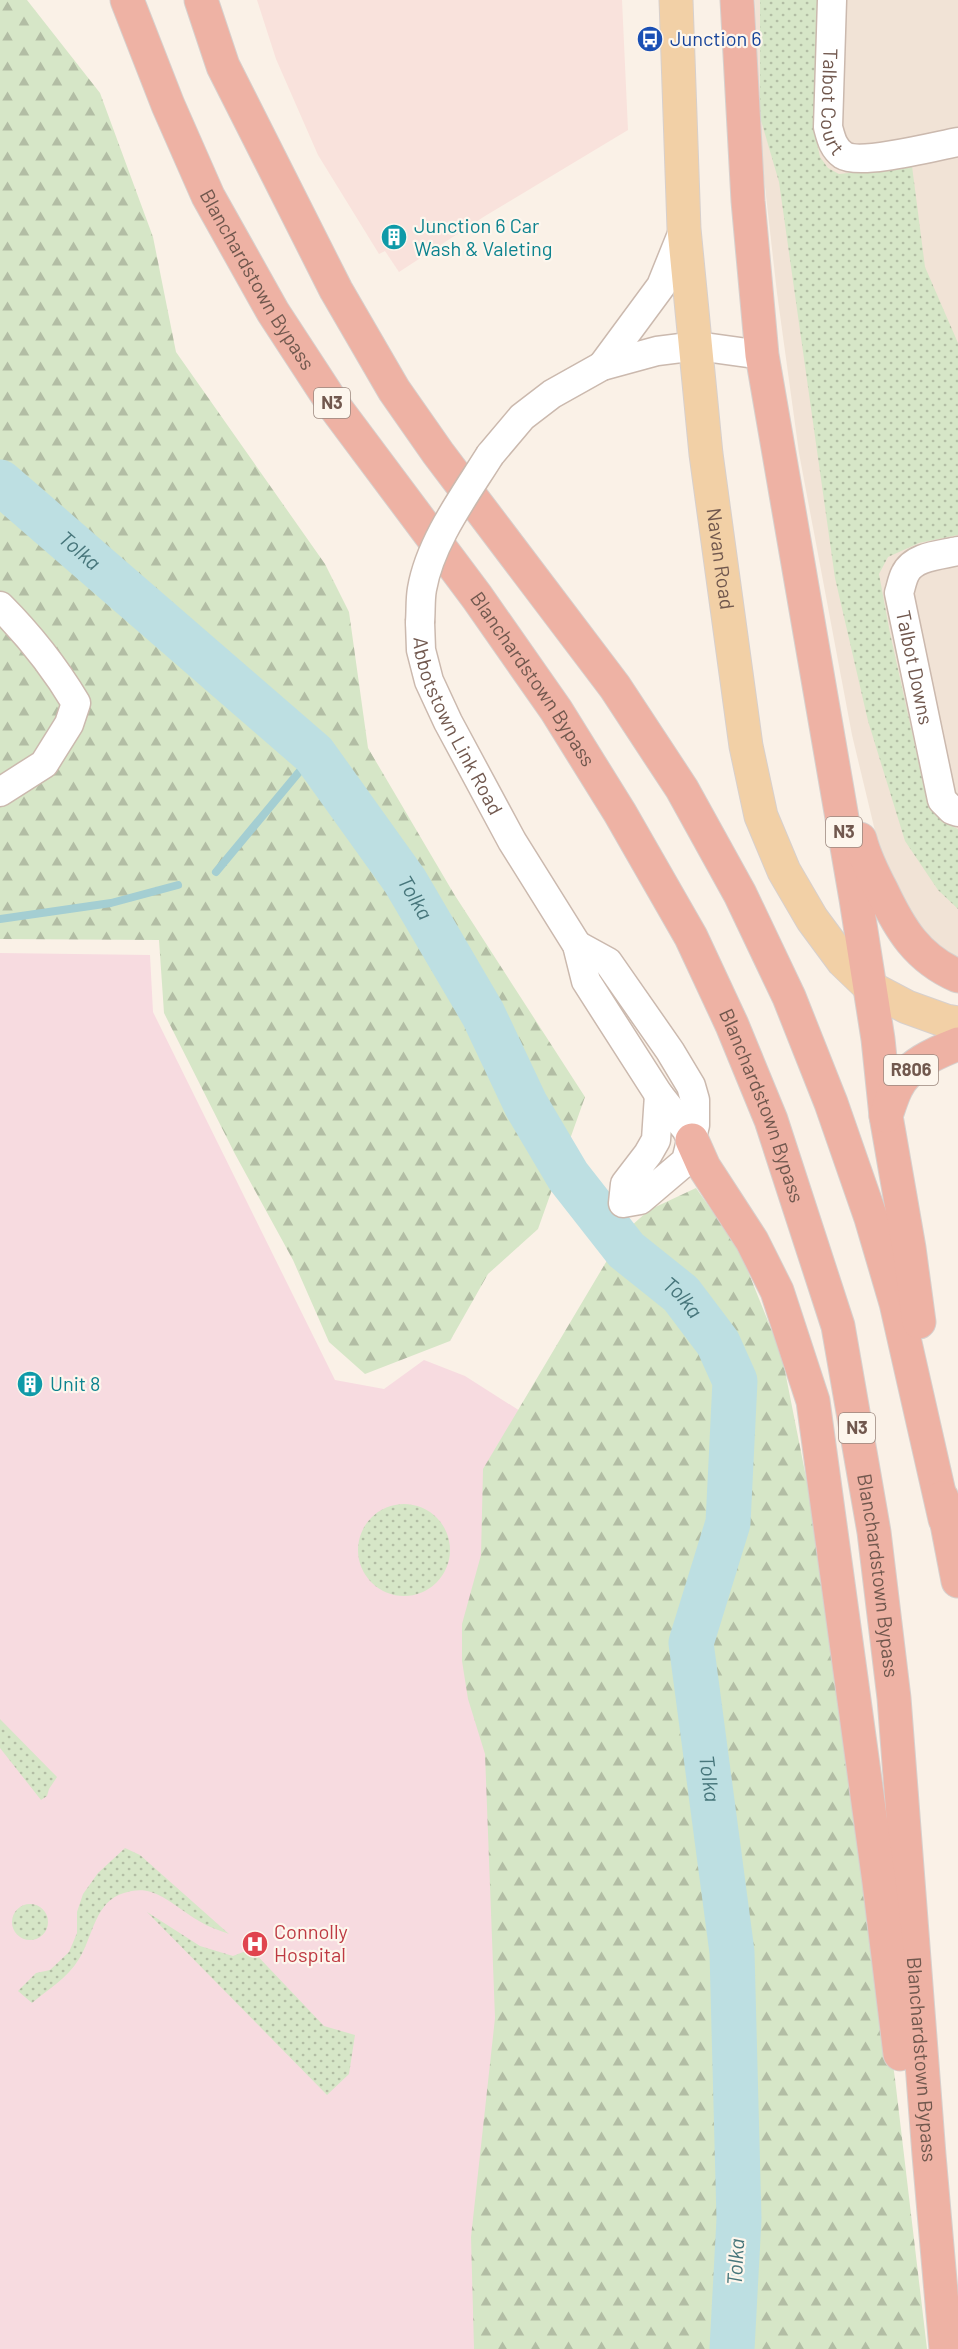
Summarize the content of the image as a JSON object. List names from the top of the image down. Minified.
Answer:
{"streets":{"highway":["Blanchardstown Bypass","N3","R806"],"main road":["Navan Road"],"street":["Talbot Court","Talbot Downs","Abbotstown Link Road"]},"crossings":[["Blanchardstown Bypass","N3"],["N3","Navan Road"],["N3","Abbotstown Link Road"],["N3","R806"],["Navan Road","Abbotstown Link Road"]],"water":["Tolka"],"places":{"bus stop":["Junction 6"],"building":["Junction 6 Car Wash & Valeting","Unit 8"],"hospital":["Connolly Hospital"]}}
